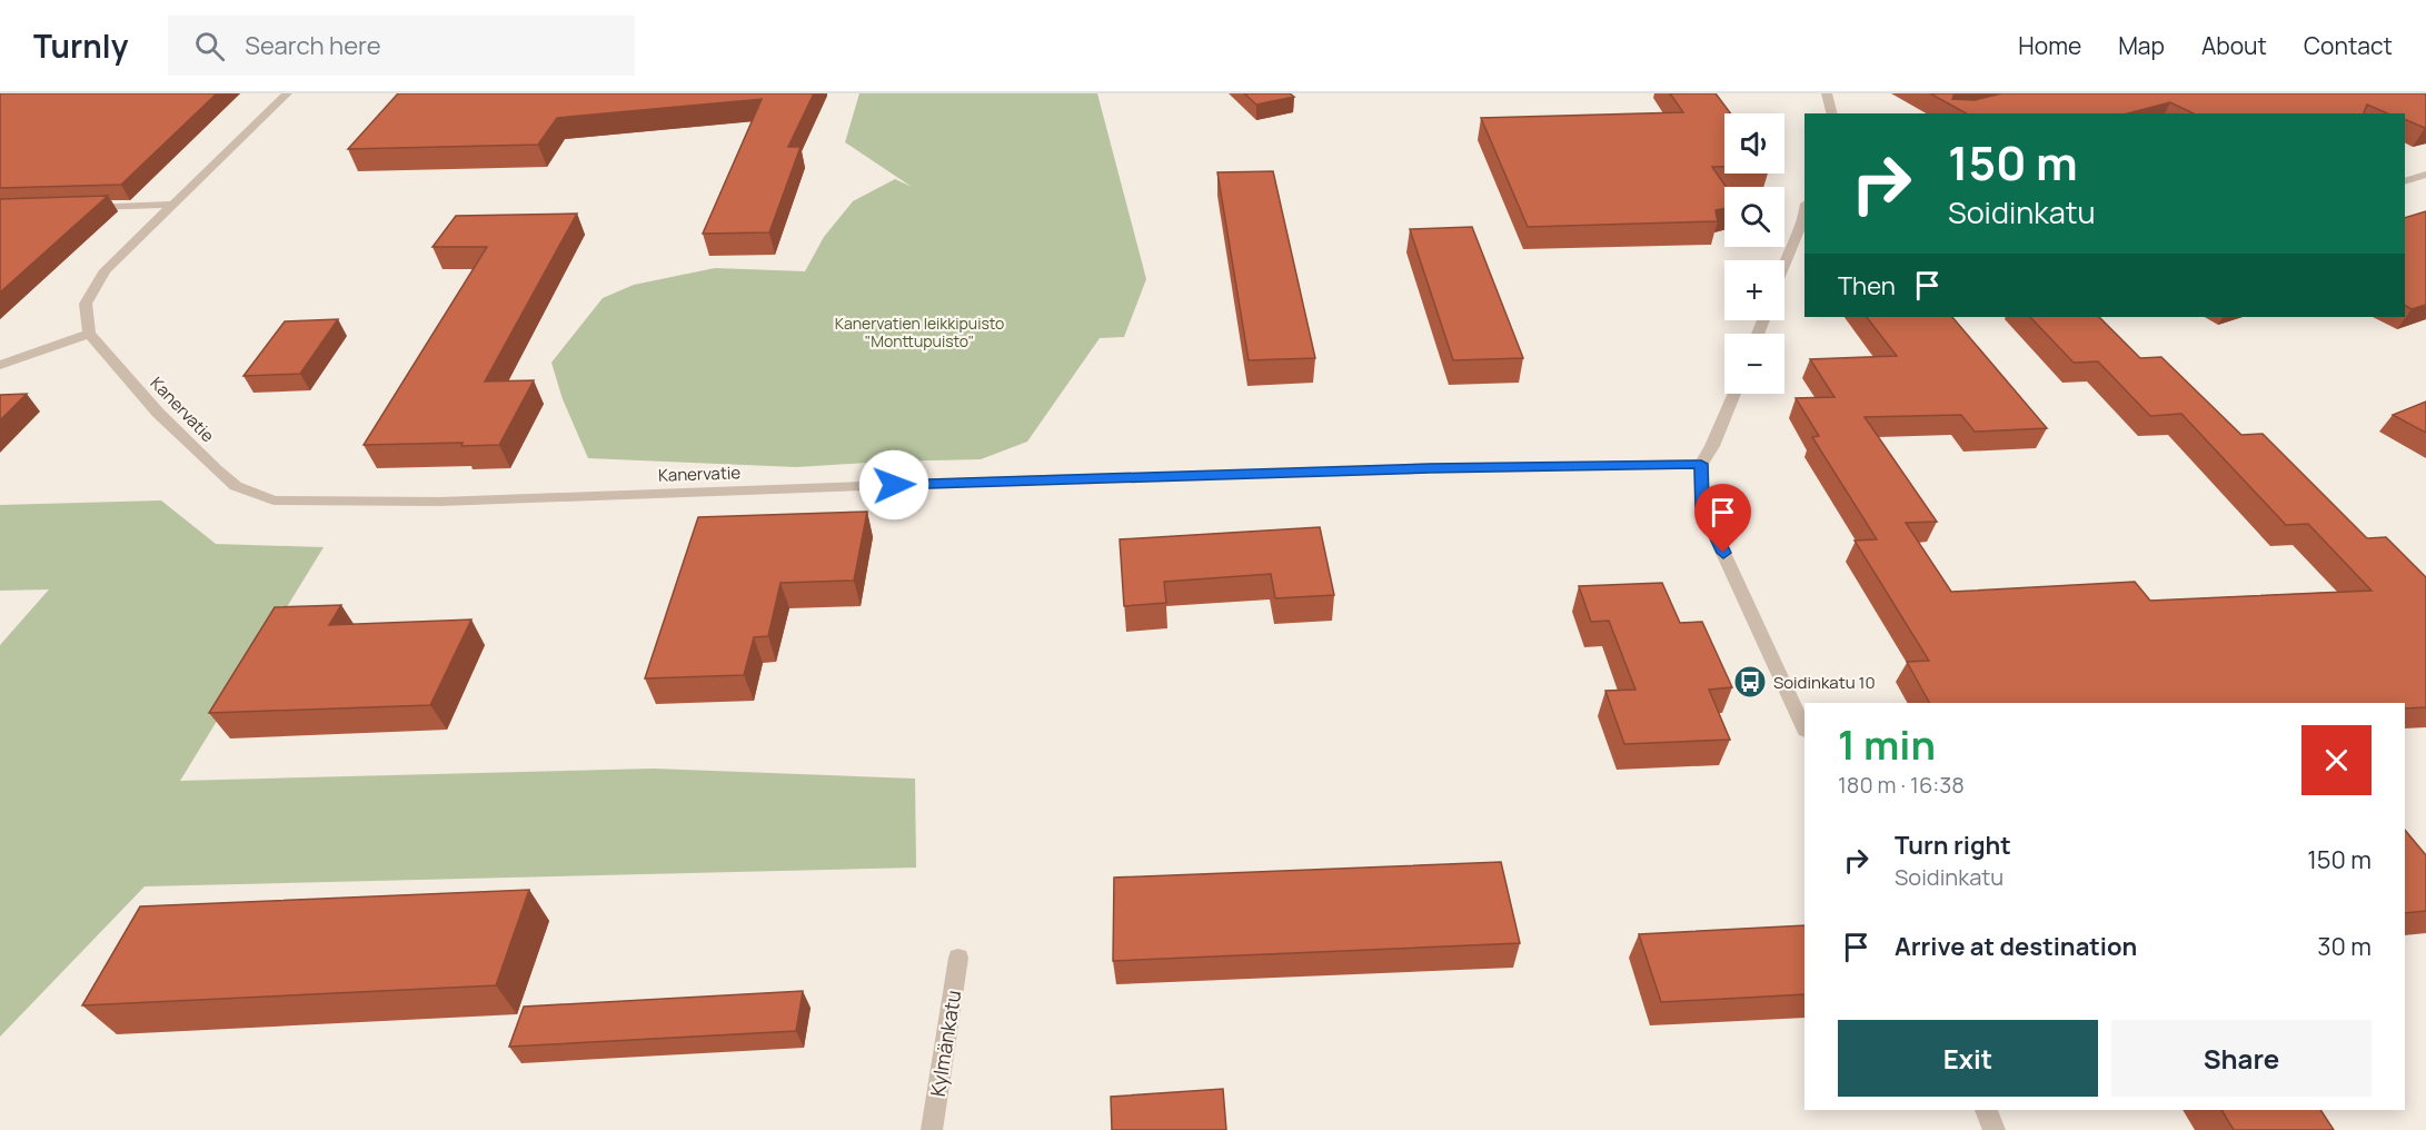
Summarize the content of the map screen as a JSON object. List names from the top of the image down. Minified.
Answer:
{"streets":{"street":["Kanervatie","Kylmänkatu"]},"parks":["Kanervatien leikkipuisto \"Monttupuisto\""],"places":{"bus stop":["Soidinkatu 10"]},"page":{"header":"Turnly","search":"Search here","nav":["Home","Map","About","Contact"],"map_buttons":["+","−"],"turn":["150 m","Soidinkatu"],"then":"Then","heading":["1 min","180 m · 16:38"],"list":[{"name":"Turn right","note":"Soidinkatu","value":"150 m"},{"name":"Arrive at destination","value":"30 m"}],"buttons":["Exit","Share"]}}
